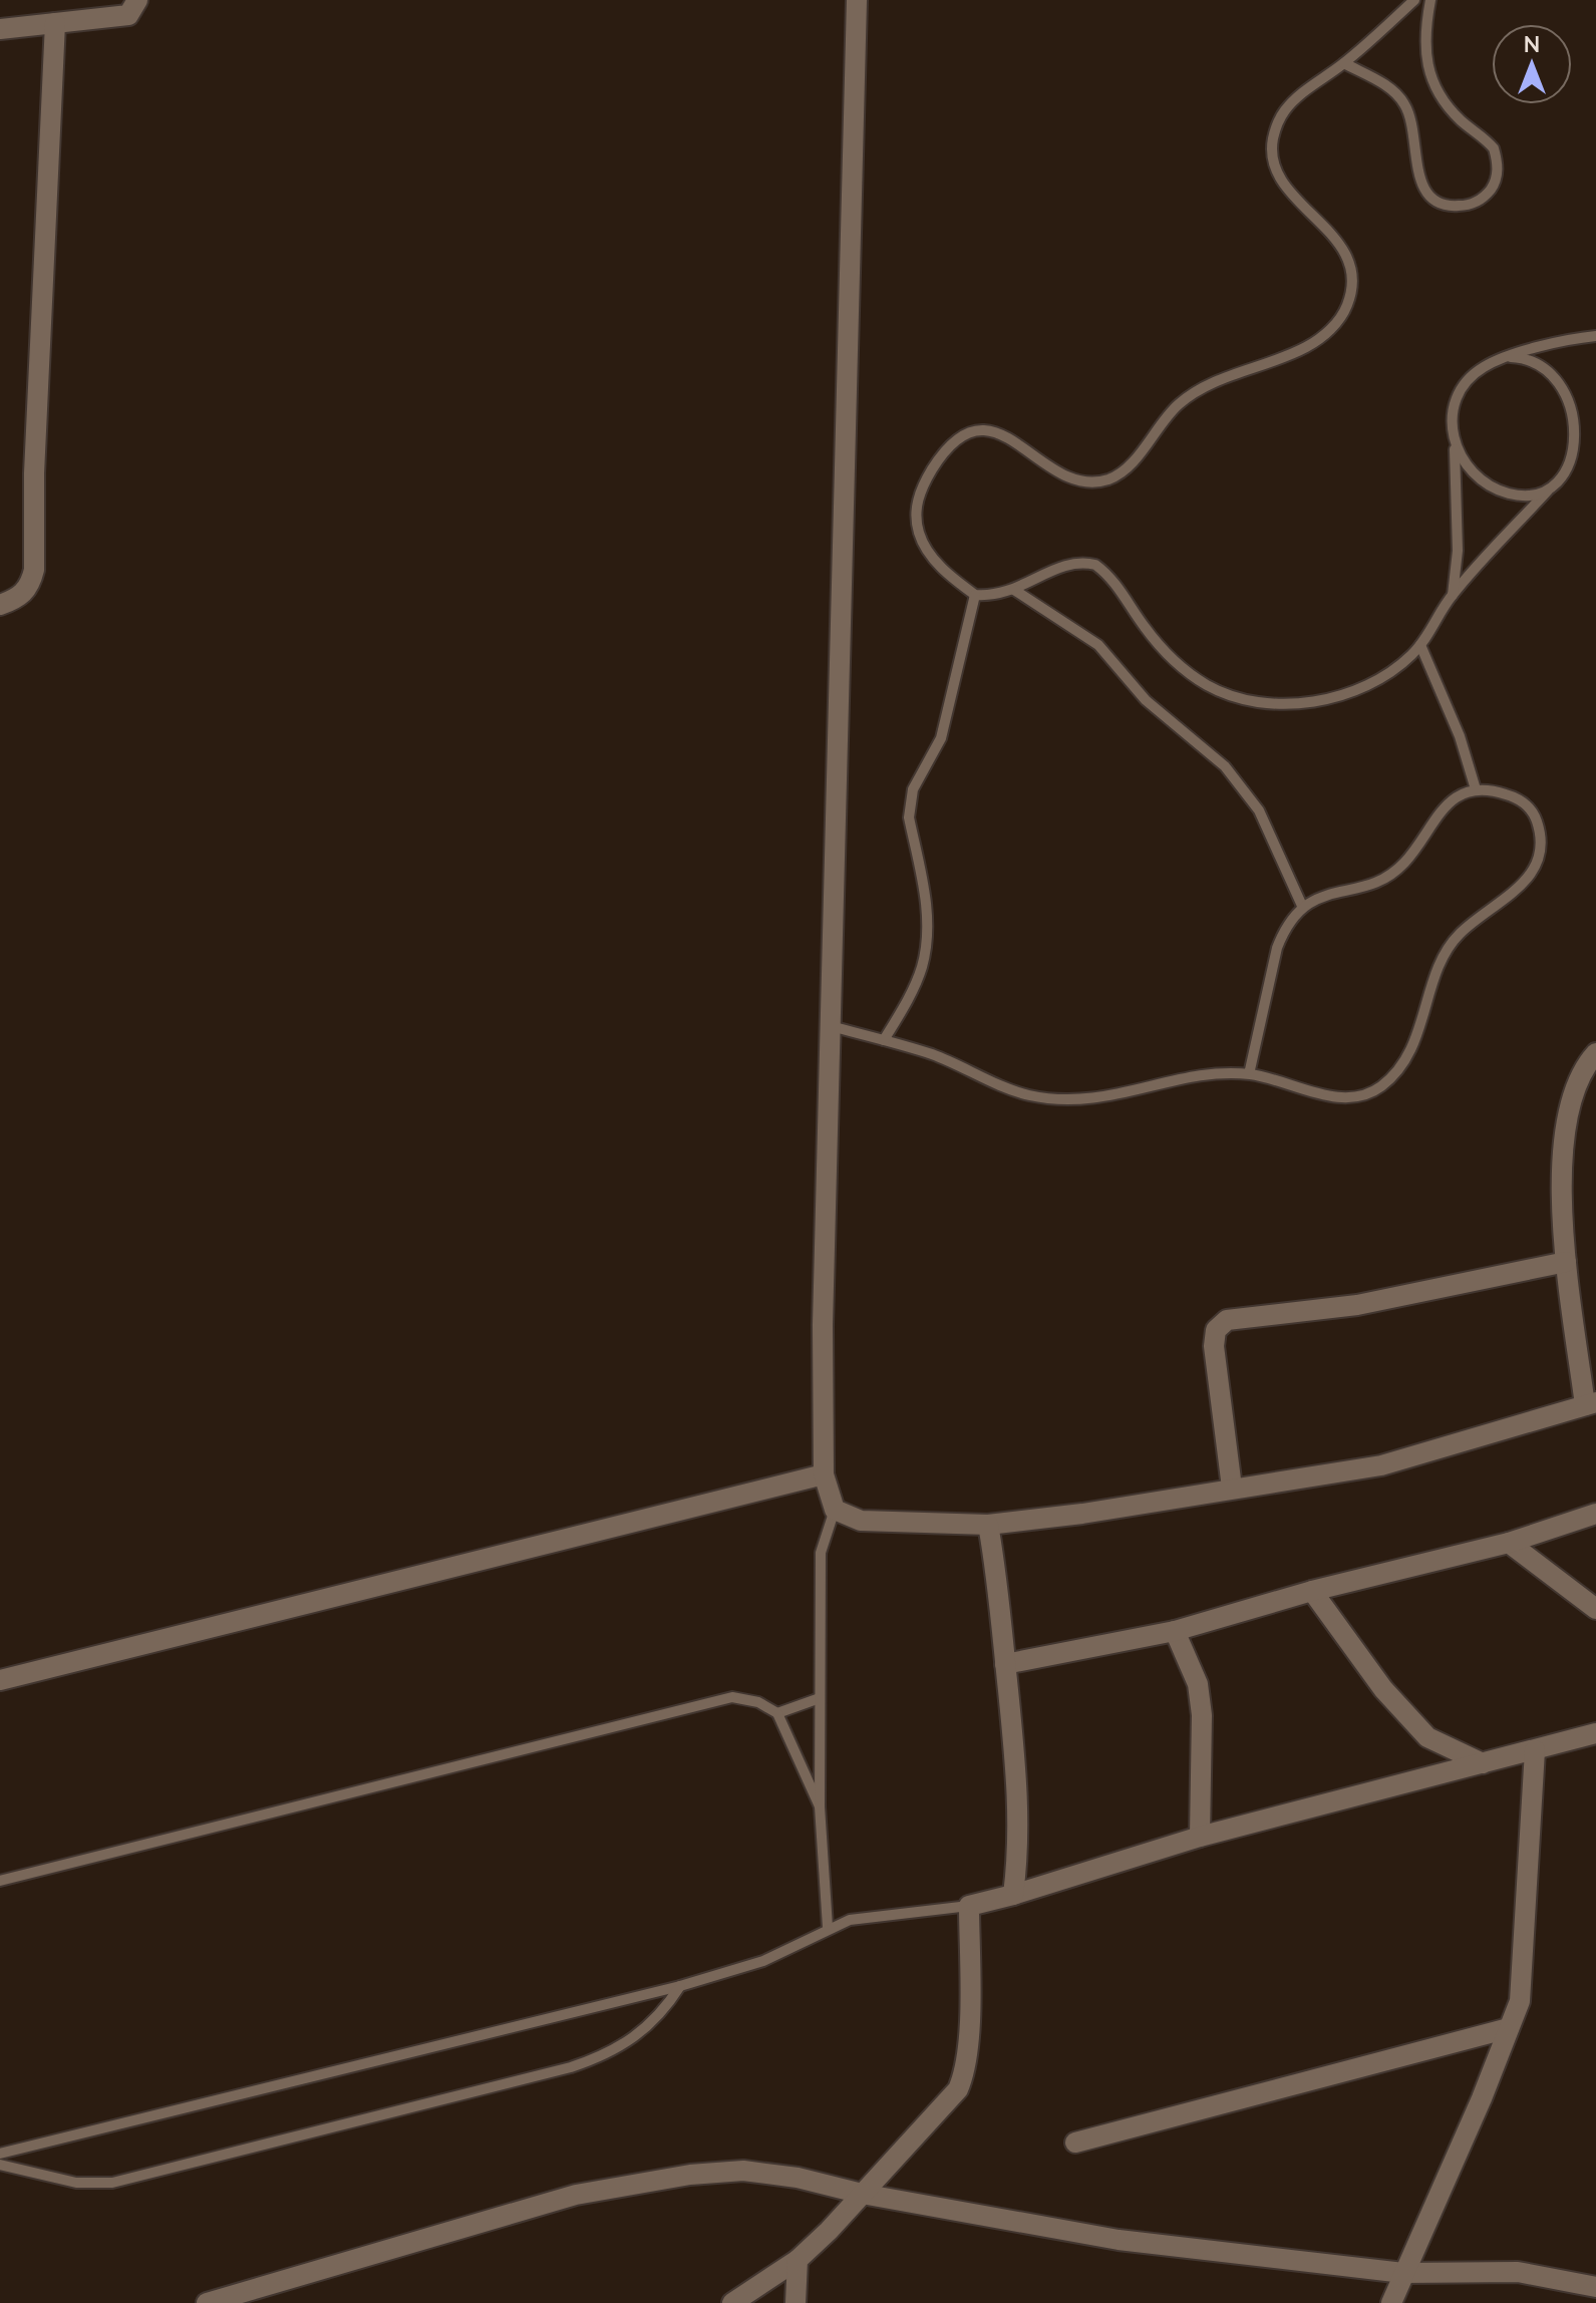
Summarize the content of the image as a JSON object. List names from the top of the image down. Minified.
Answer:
{"north":"top"}
